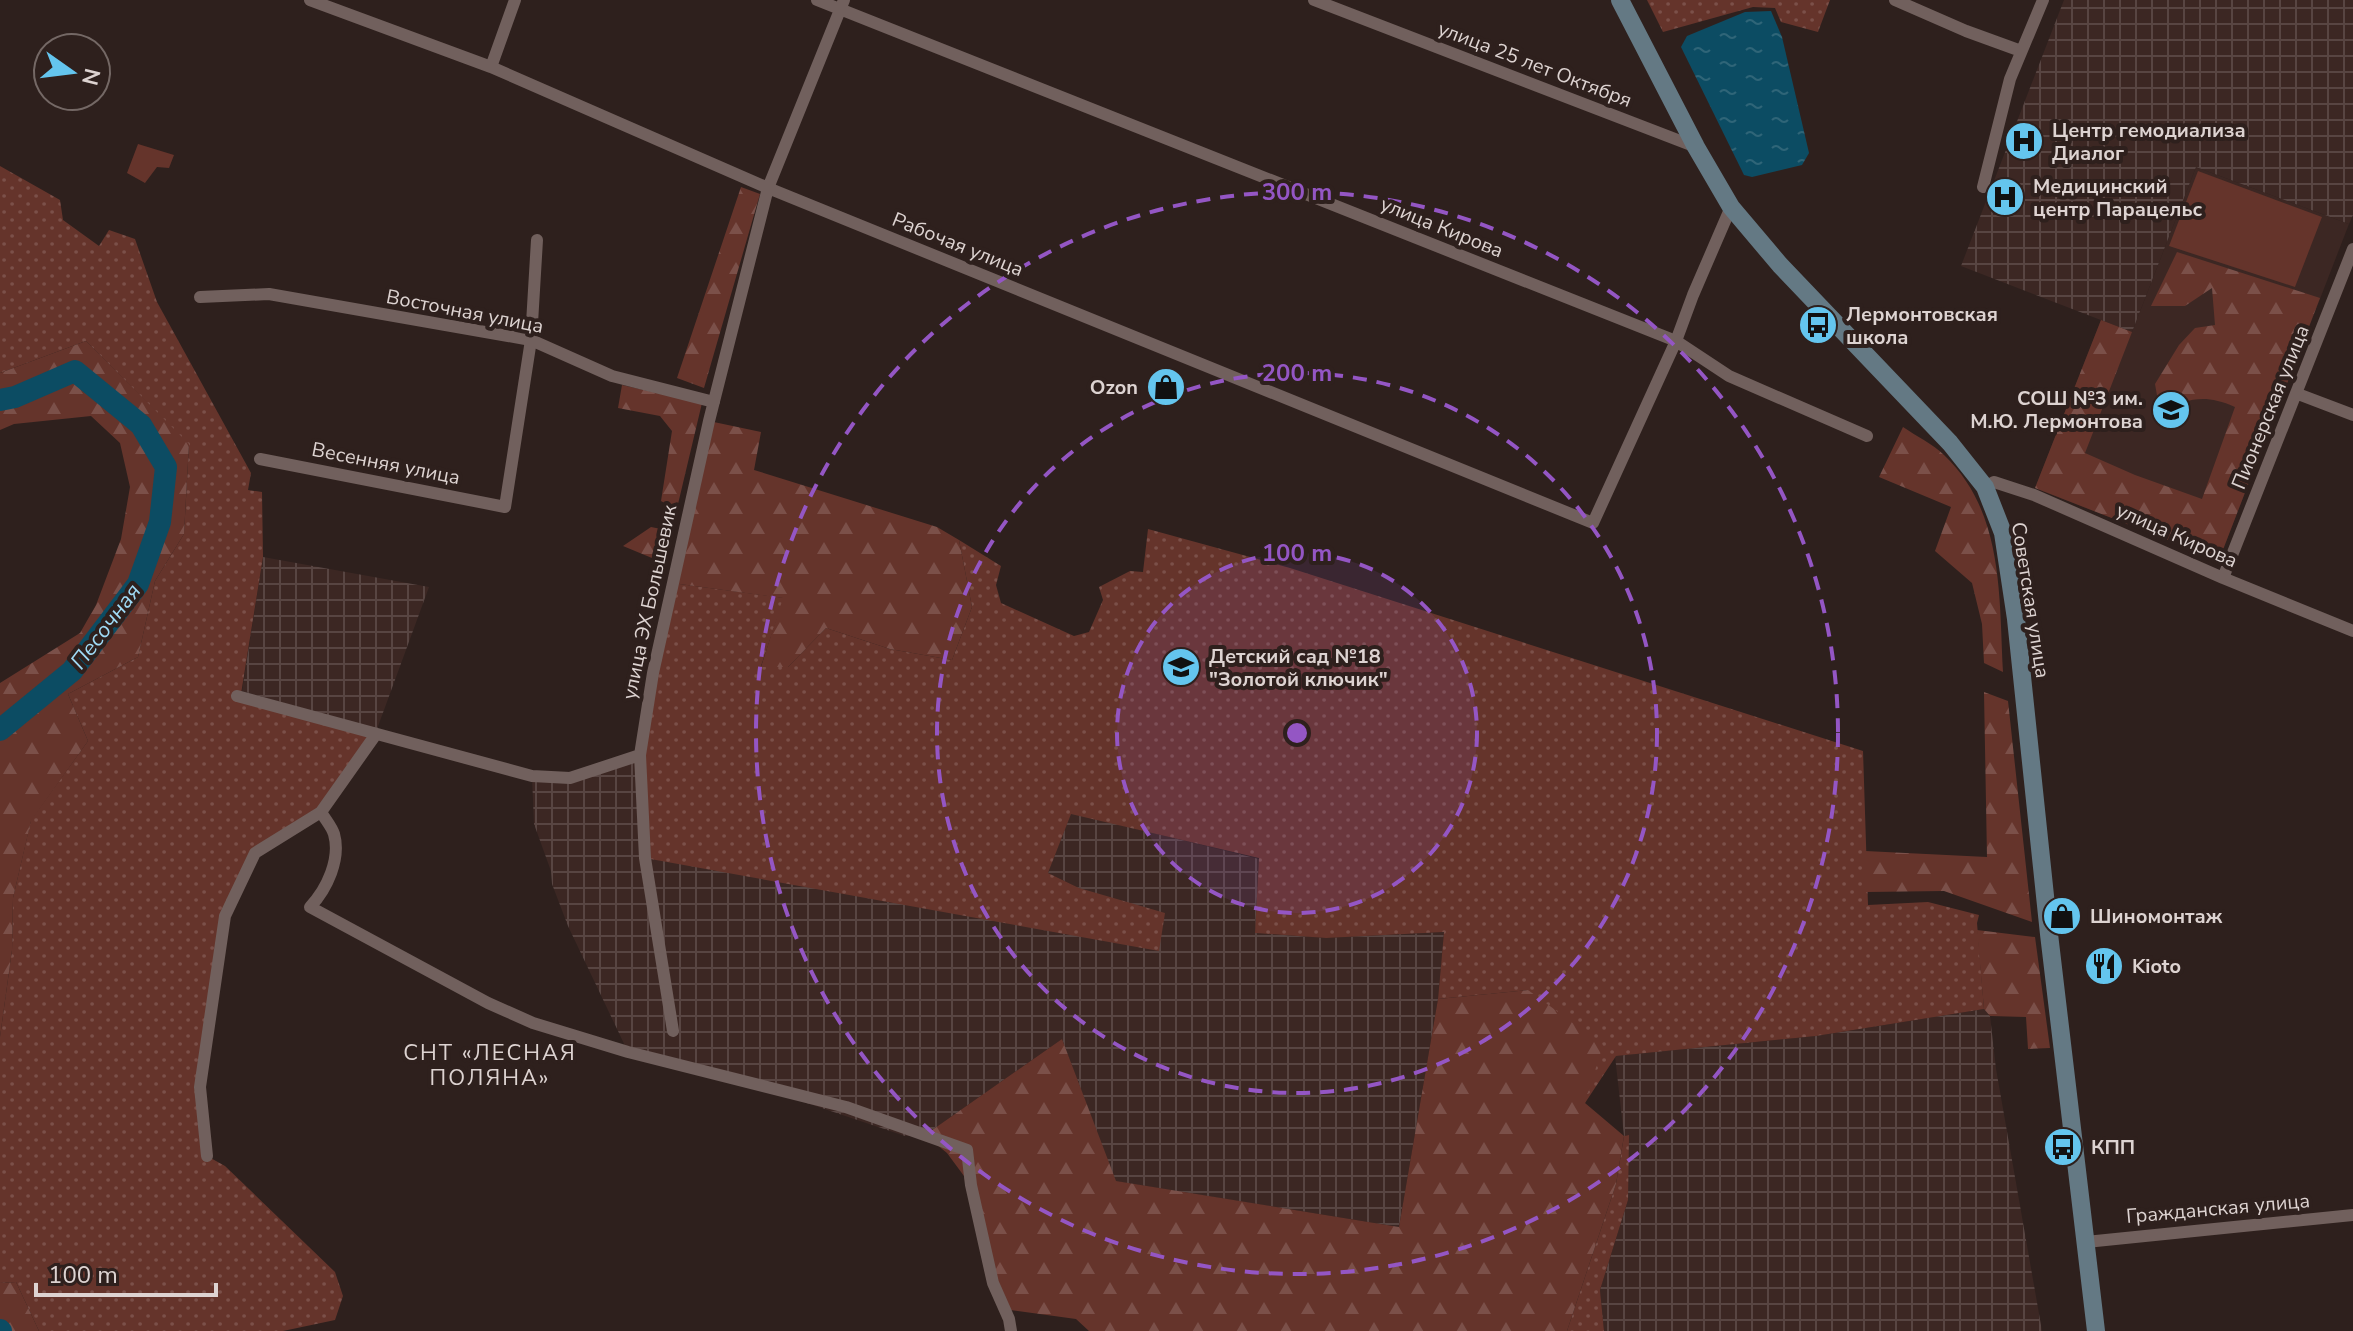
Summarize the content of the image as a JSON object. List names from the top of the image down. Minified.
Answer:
{"streets":{"main road":["Советская улица"],"street":["улица 25 лет Октября","улица Кирова","Рабочая улица","Восточная улица","Пионерская улица","Весенняя улица","улица ЭХ Большевик","Гражданская улица"]},"crossings":[["улица 25 лет Октября","Советская улица"],["улица Кирова","Рабочая улица"],["улица Кирова","Пионерская улица"],["улица Кирова","Советская улица"],["улица Кирова","улица ЭХ Большевик"],["Рабочая улица","улица ЭХ Большевик"],["Восточная улица","Весенняя улица"],["Восточная улица","улица ЭХ Большевик"],["Советская улица","Гражданская улица"]],"districts":["СНТ «ЛЕСНАЯ ПОЛЯНА»"],"water":["Песочная"],"places":{"hospital":["Центр гемодиализа Диалог","Медицинский центр Парацельс"],"bus stop":["Лермонтовская школа","КПП"],"shop":["Ozon","Шиномонтаж"],"school or university":["СОШ №3 им. М.Ю. Лермонтова","Детский сад №18 \"Золотой ключик\""],"restaurant":["Kioto"]},"scale_bar":"100 m","north":"right","rings":["300 m","200 m","100 m"]}
